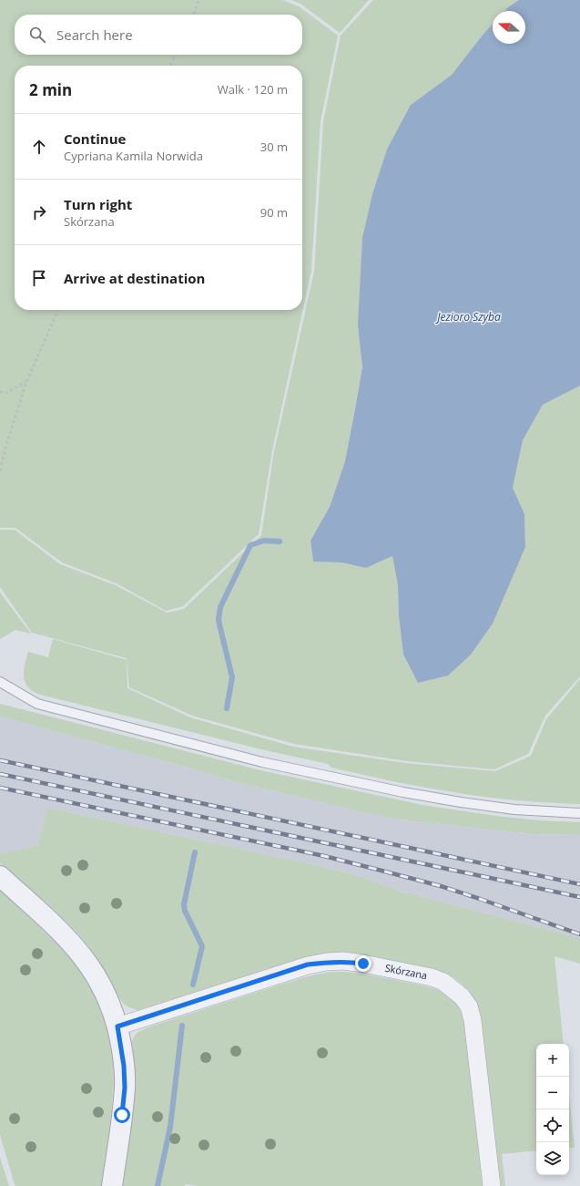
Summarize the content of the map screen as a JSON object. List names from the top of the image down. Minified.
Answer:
{"streets":{"street":["Skórzana"]},"water":["Jezioro Szyba"],"north":"left","page":{"search":"Search here","heading":["2 min","Walk · 120 m"],"list":[["Continue","Cypriana Kamila Norwida","30 m"],["Turn right","Skórzana","90 m"],"Arrive at destination"],"map_buttons":["+","−"]}}
